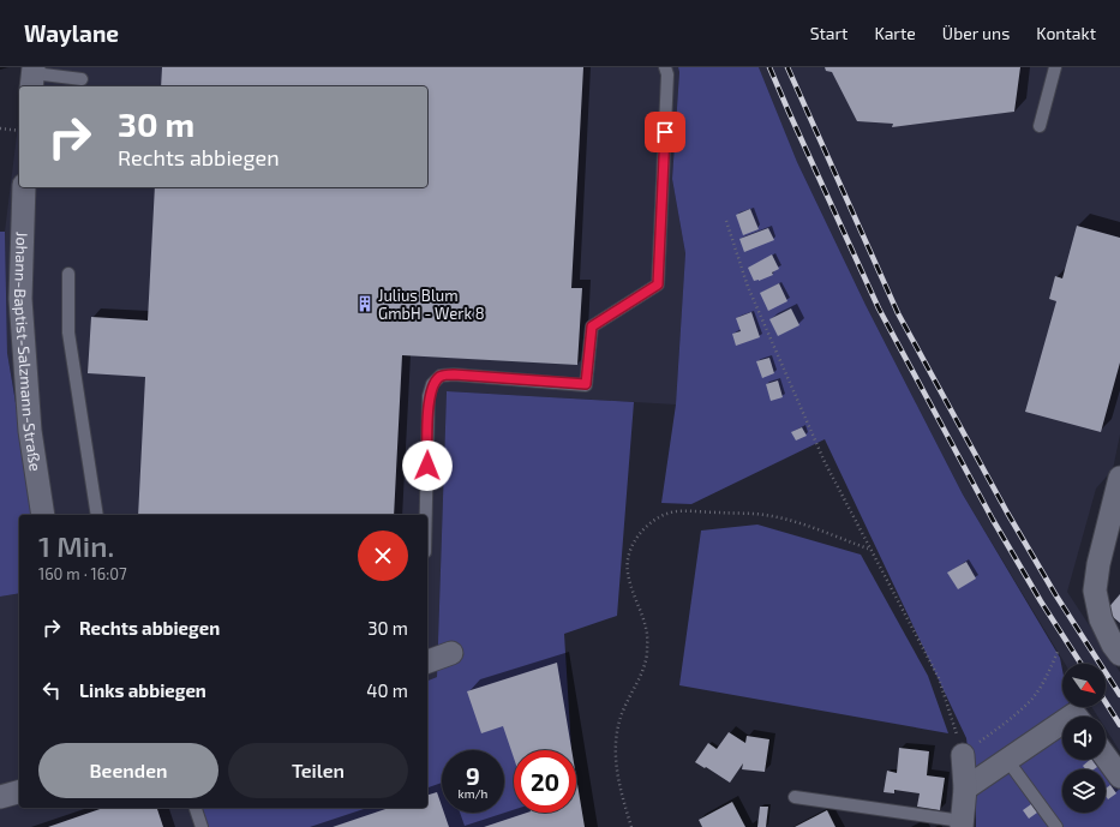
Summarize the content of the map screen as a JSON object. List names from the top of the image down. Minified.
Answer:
{"streets":{"street":["Johann-Baptist-Salzmann-Straße"]},"places":{"building":["Julius Blum GmbH - Werk 8"]},"north":"bottom right","page":{"header":"Waylane","nav":["Start","Karte","Über uns","Kontakt"],"turn":["30 m","Rechts abbiegen"],"heading":["1 Min.","160 m · 16:07"],"list":[{"name":"Rechts abbiegen","value":"30 m"},{"name":"Links abbiegen","value":"40 m"}],"buttons":["Beenden","Teilen"],"speed":"9 km/h","limit":"20"}}
